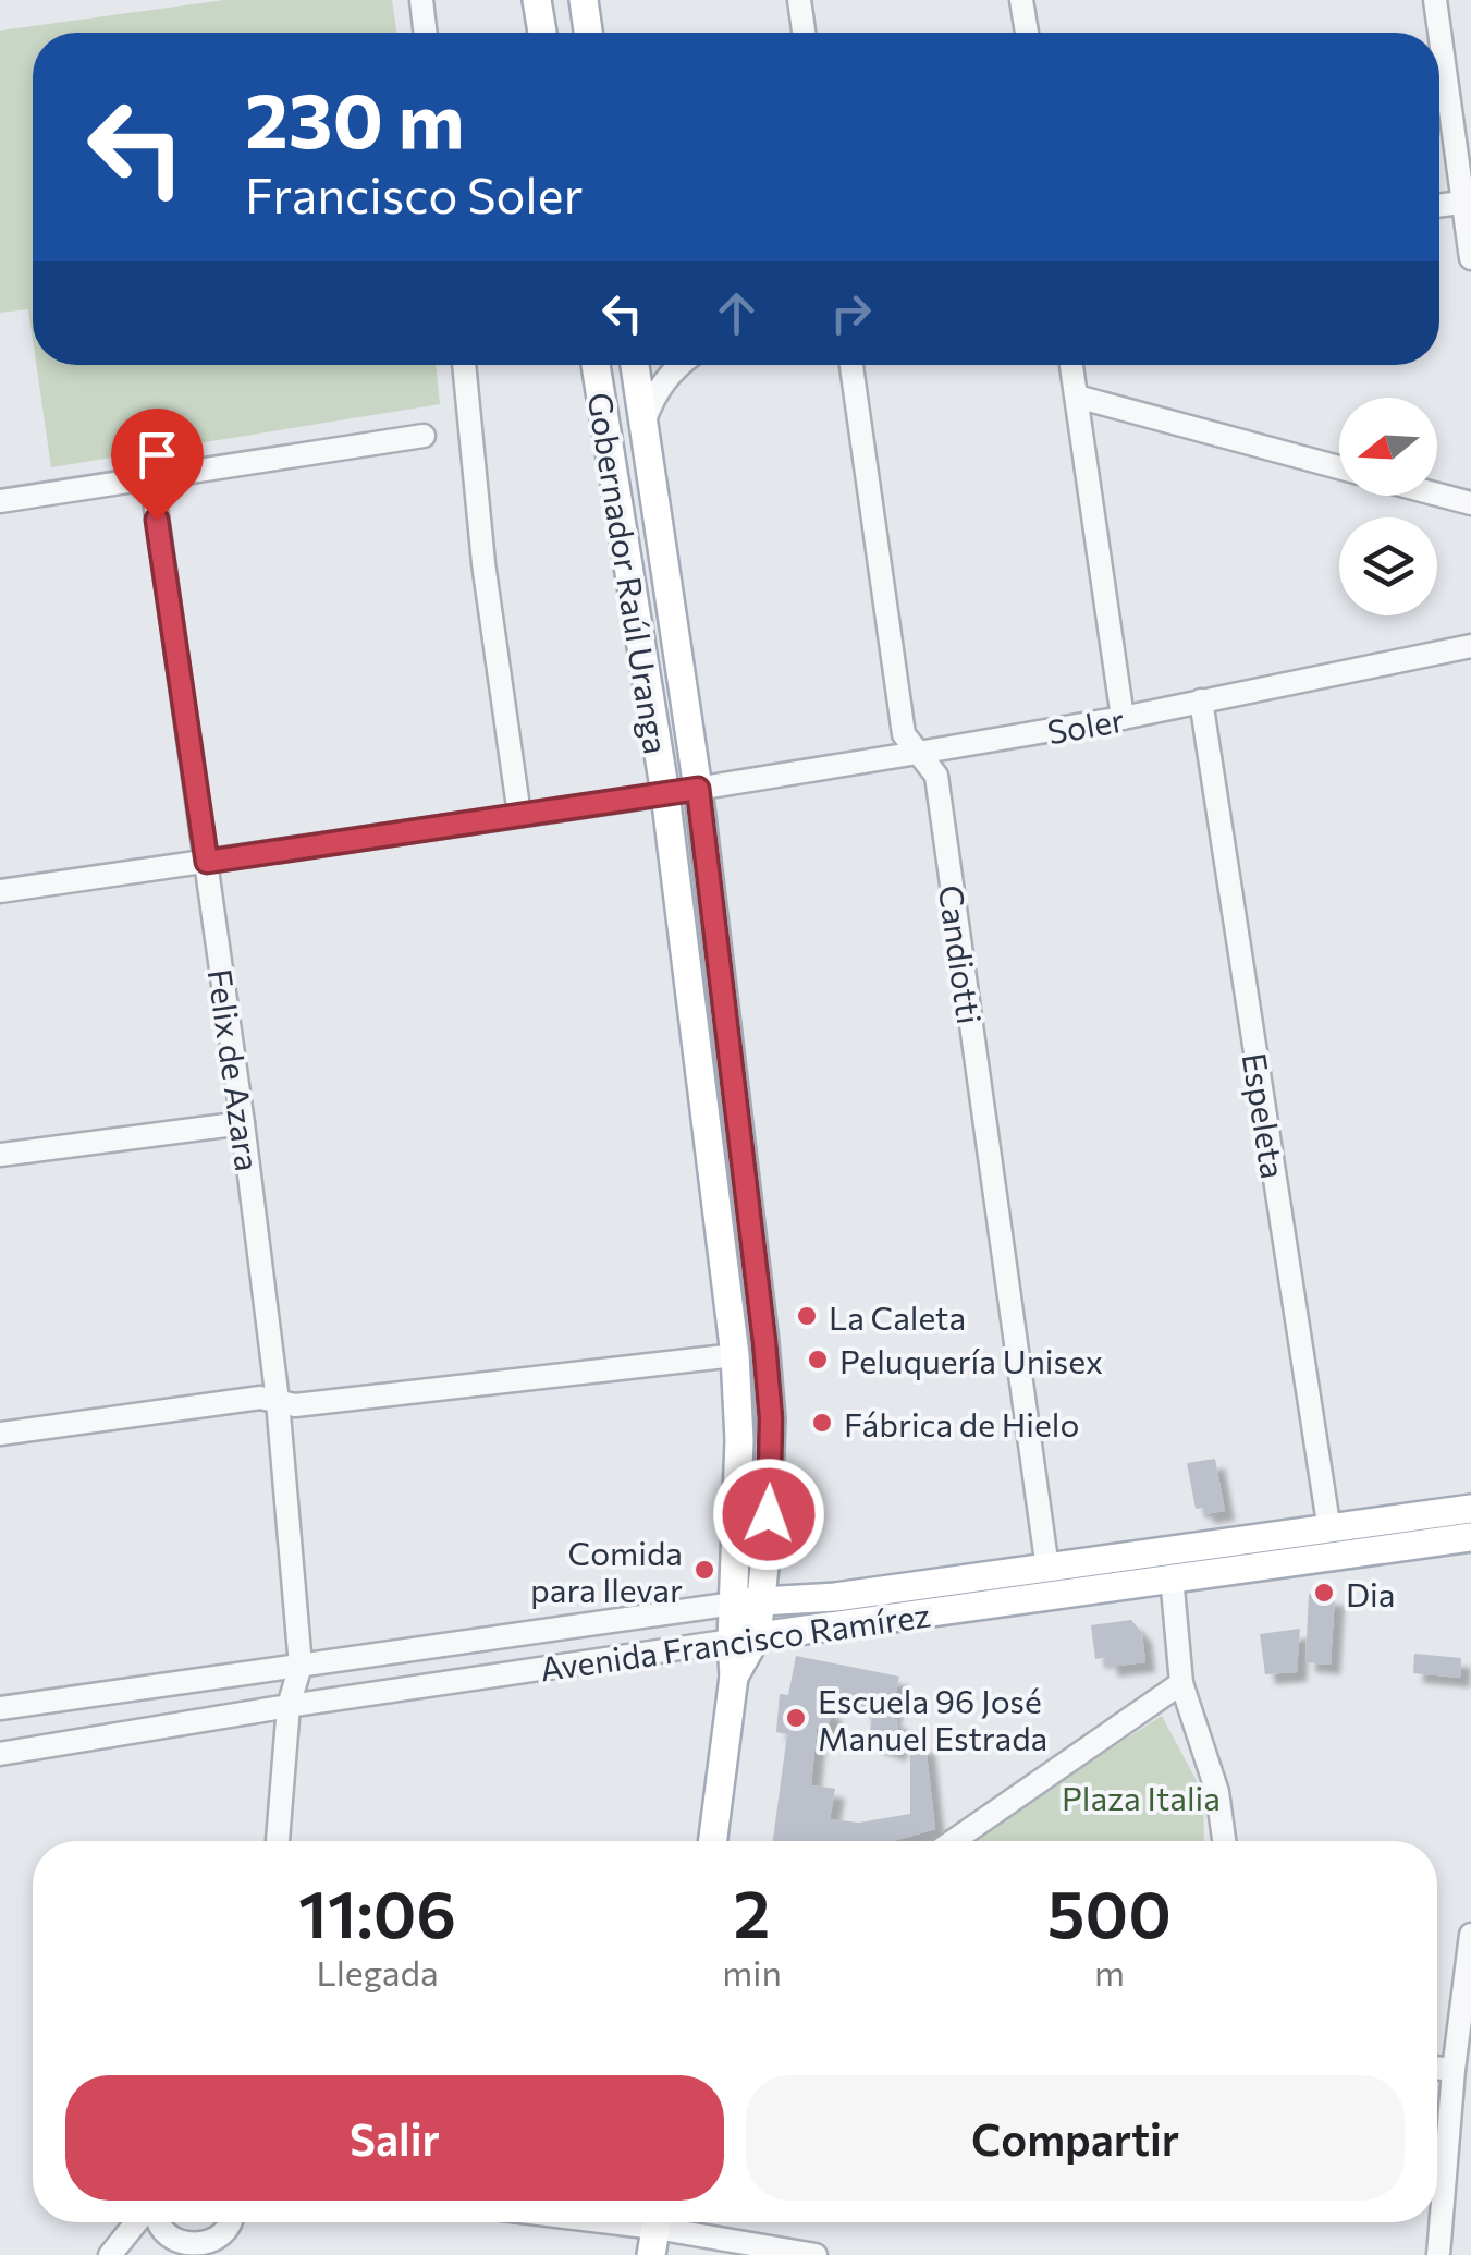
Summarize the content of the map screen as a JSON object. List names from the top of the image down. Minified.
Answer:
{"streets":{"main road":["Gobernador Raúl Uranga","Avenida Francisco Ramírez"],"street":["Soler","Candiotti","Felix de Azara","Espeleta"]},"crossings":[["Gobernador Raúl Uranga","Soler"],["Gobernador Raúl Uranga","Avenida Francisco Ramírez"],["Soler","Candiotti"],["Soler","Felix de Azara"],["Soler","Espeleta"],["Candiotti","Avenida Francisco Ramírez"],["Felix de Azara","Avenida Francisco Ramírez"],["Espeleta","Avenida Francisco Ramírez"]],"parks":["Plaza Italia"],"places":["La Caleta","Peluquería Unisex","Fábrica de Hielo","Comida para llevar","Dia","Escuela 96 José Manuel Estrada"],"north":"left","page":{"turn":["230 m","Francisco Soler"],"eta":["11:06","Llegada","2","min","500","m"],"buttons":["Salir","Compartir"]}}
